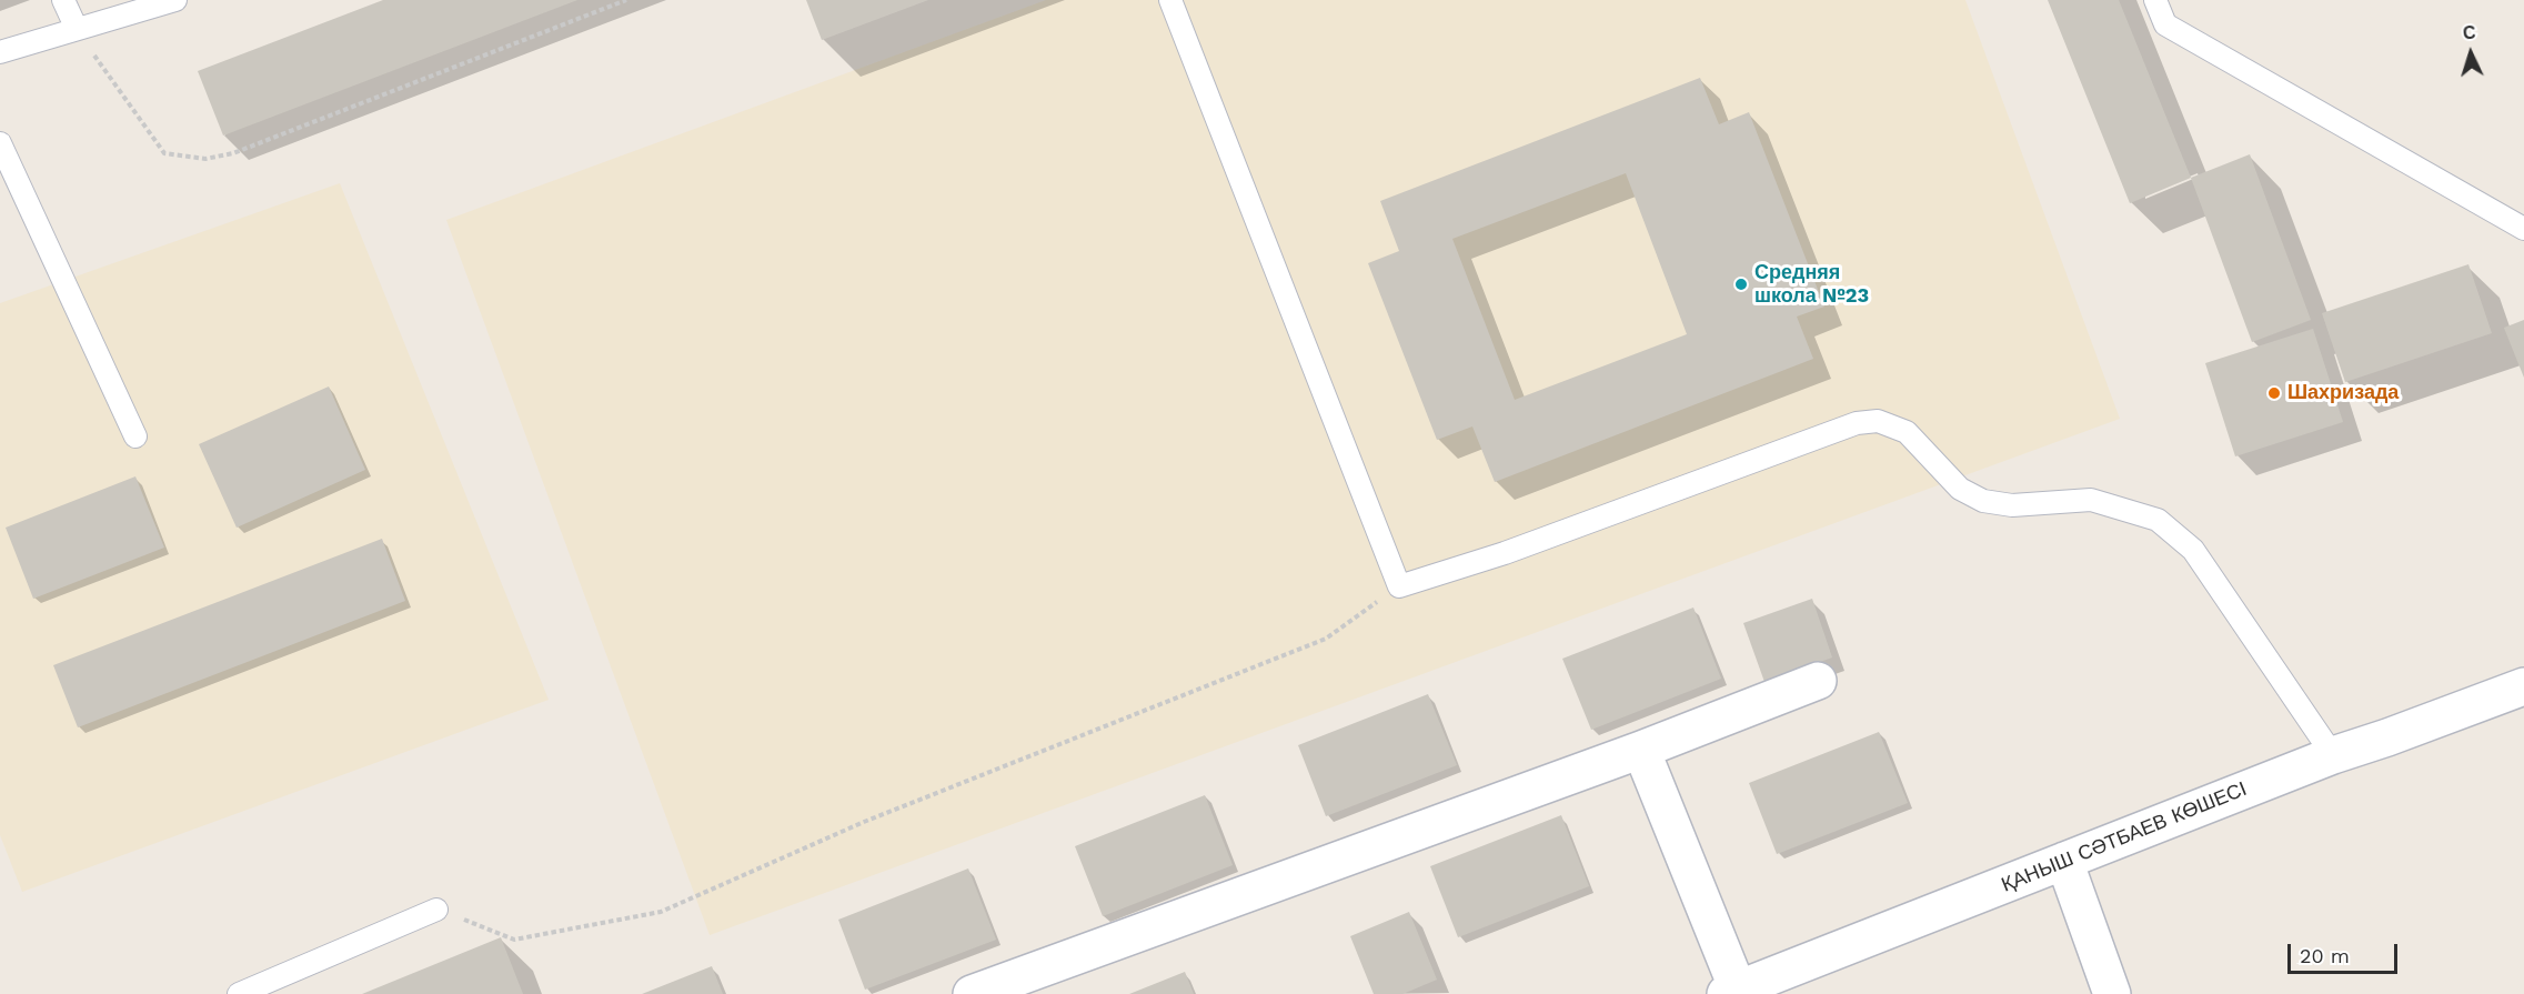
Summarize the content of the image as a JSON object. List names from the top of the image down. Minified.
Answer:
{"streets":{"street":["ҚАНЫШ СӘТБАЕВ КӨШЕСІ"]},"places":["Средняя школа №23","Шахризада"],"scale_bar":"20 m","north":"top"}
